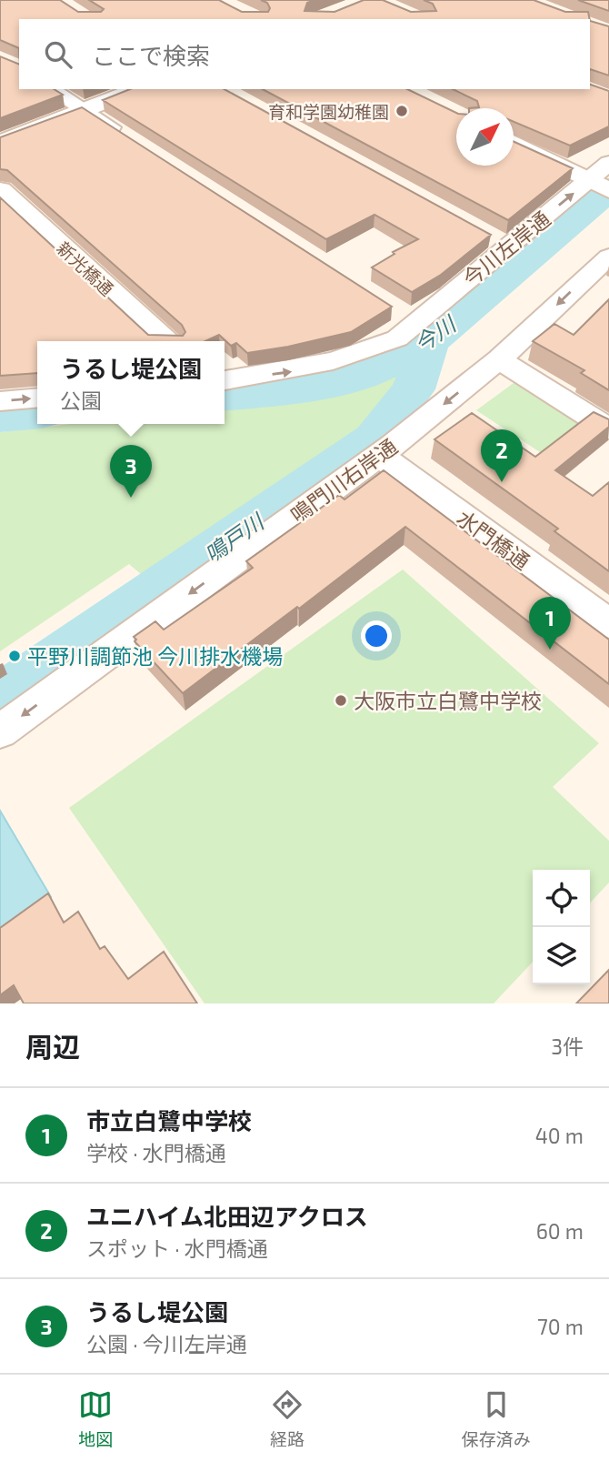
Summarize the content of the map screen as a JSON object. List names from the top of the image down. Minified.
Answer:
{"streets":{"street":["今川左岸通","新光橋通","鳴門川右岸通","水門橋通"]},"crossings":[["鳴門川右岸通","水門橋通"]],"one_way":["今川左岸通","鳴門川右岸通"],"water":["今川","鳴戸川"],"places":["育和学園幼稚園","平野川調節池 今川排水機場","大阪市立白鷺中学校"],"north":"top right","page":{"search":"ここで検索","popup":["うるし堤公園","公園"],"pins":["2","3","1"],"heading":["周辺","3件"],"list":[{"mark":"1","name":"市立白鷺中学校","note":"学校 · 水門橋通","value":"40 m"},{"mark":"2","name":"ユニハイム北田辺アクロス","note":"スポット · 水門橋通","value":"60 m"},{"mark":"3","name":"うるし堤公園","note":"公園 · 今川左岸通","value":"70 m"}],"nav":["地図","経路","保存済み"]}}
